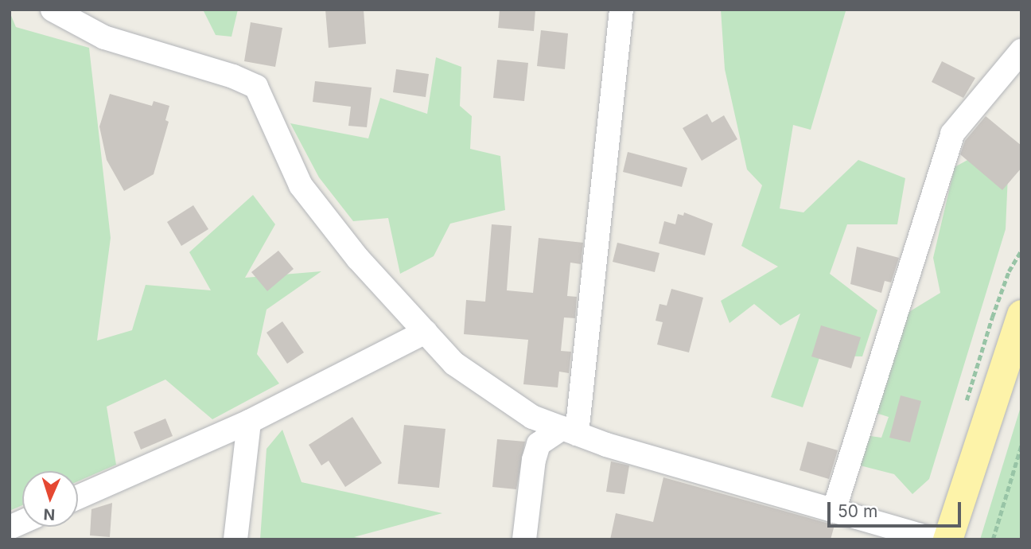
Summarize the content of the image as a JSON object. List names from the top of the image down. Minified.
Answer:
{"scale_bar":"50 m","north":"bottom"}
